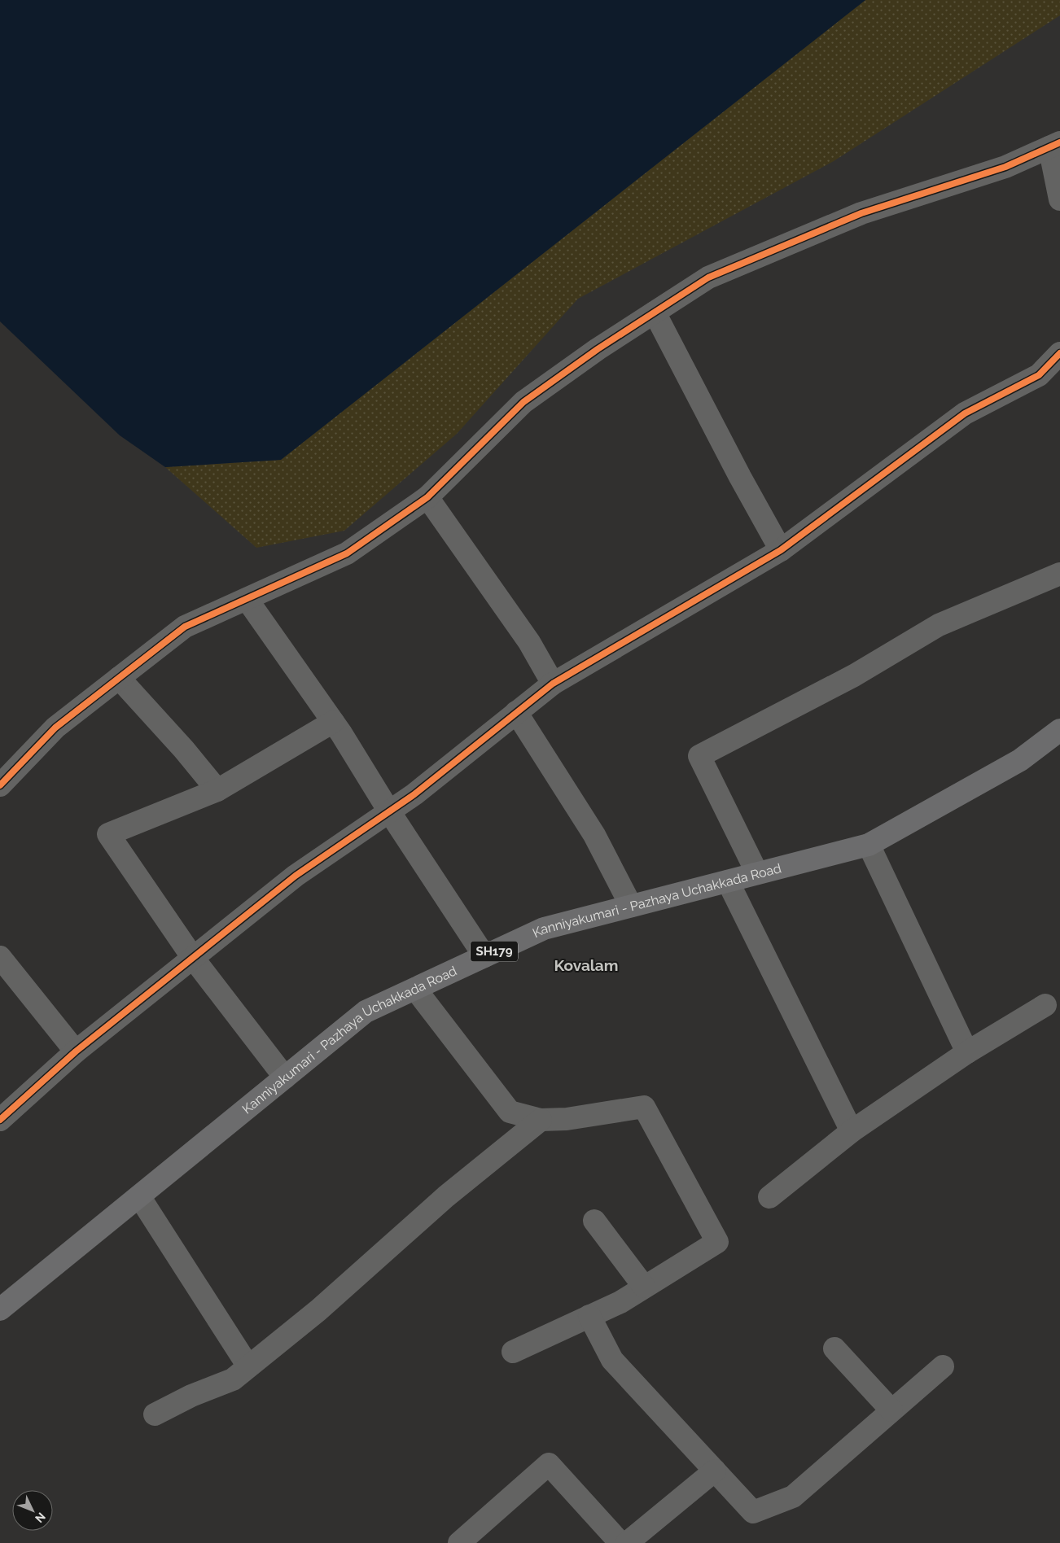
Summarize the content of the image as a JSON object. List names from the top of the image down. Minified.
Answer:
{"streets":{"main road":["Kanniyakumari - Pazhaya Uchakkada Road","SH179"]},"districts":["Kovalam"],"north":"bottom right"}
